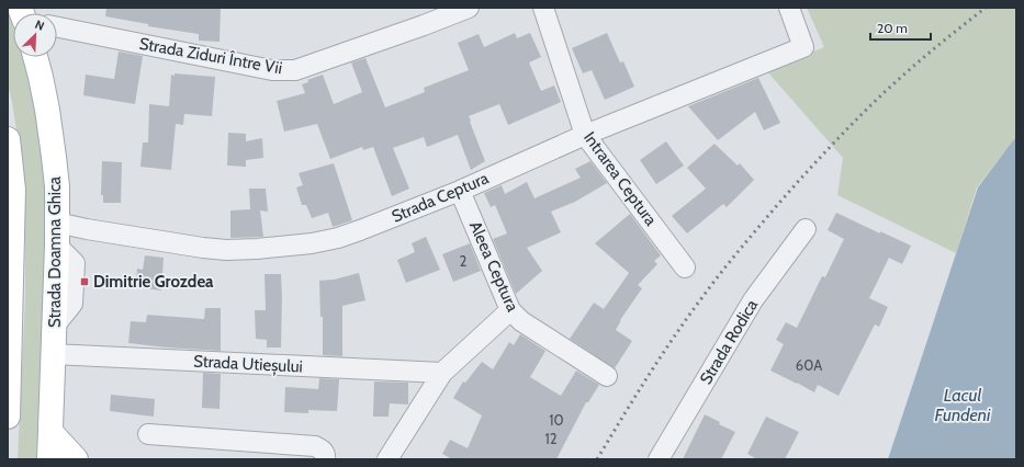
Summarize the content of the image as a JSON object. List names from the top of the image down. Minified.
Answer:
{"streets":{"main road":["Strada Doamna Ghica"],"street":["Strada Ziduri Între Vii","Intrarea Ceptura","Strada Ceptura","Aleea Ceptura","Strada Rodica","Strada Utieșului"]},"crossings":[["Intrarea Ceptura","Strada Ceptura"],["Strada Ceptura","Strada Doamna Ghica"],["Strada Ceptura","Aleea Ceptura"],["Strada Doamna Ghica","Strada Utieșului"]],"water":["Lacul Fundeni"],"places":{"transit":["Dimitrie Grozdea"]},"house_numbers":["2","60A","10","12"],"scale_bar":"20 m","north":"top right"}
